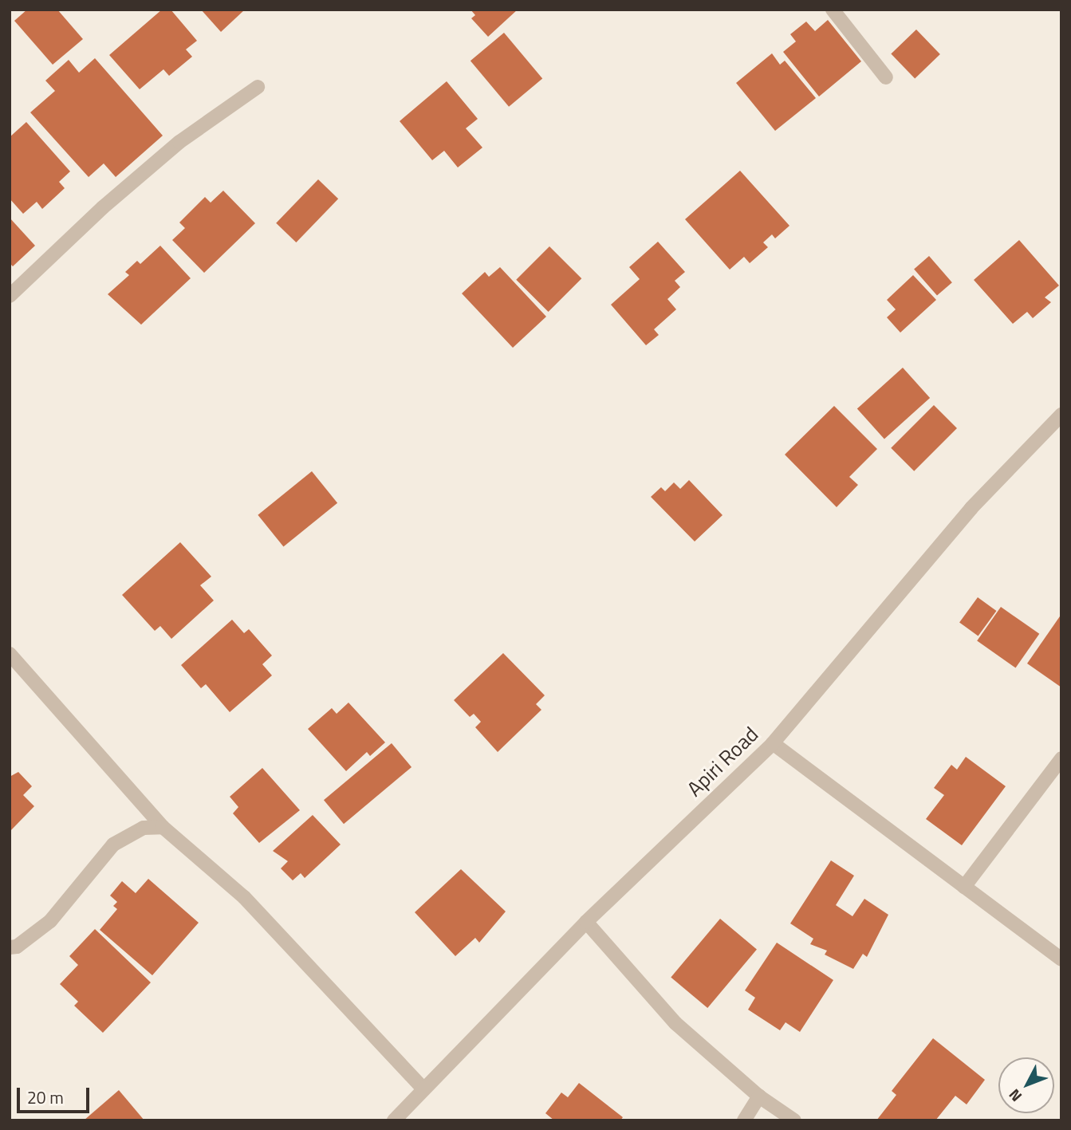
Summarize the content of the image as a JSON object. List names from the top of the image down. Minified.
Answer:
{"streets":{"street":["Apiri Road"]},"scale_bar":"20 m","north":"bottom left"}
